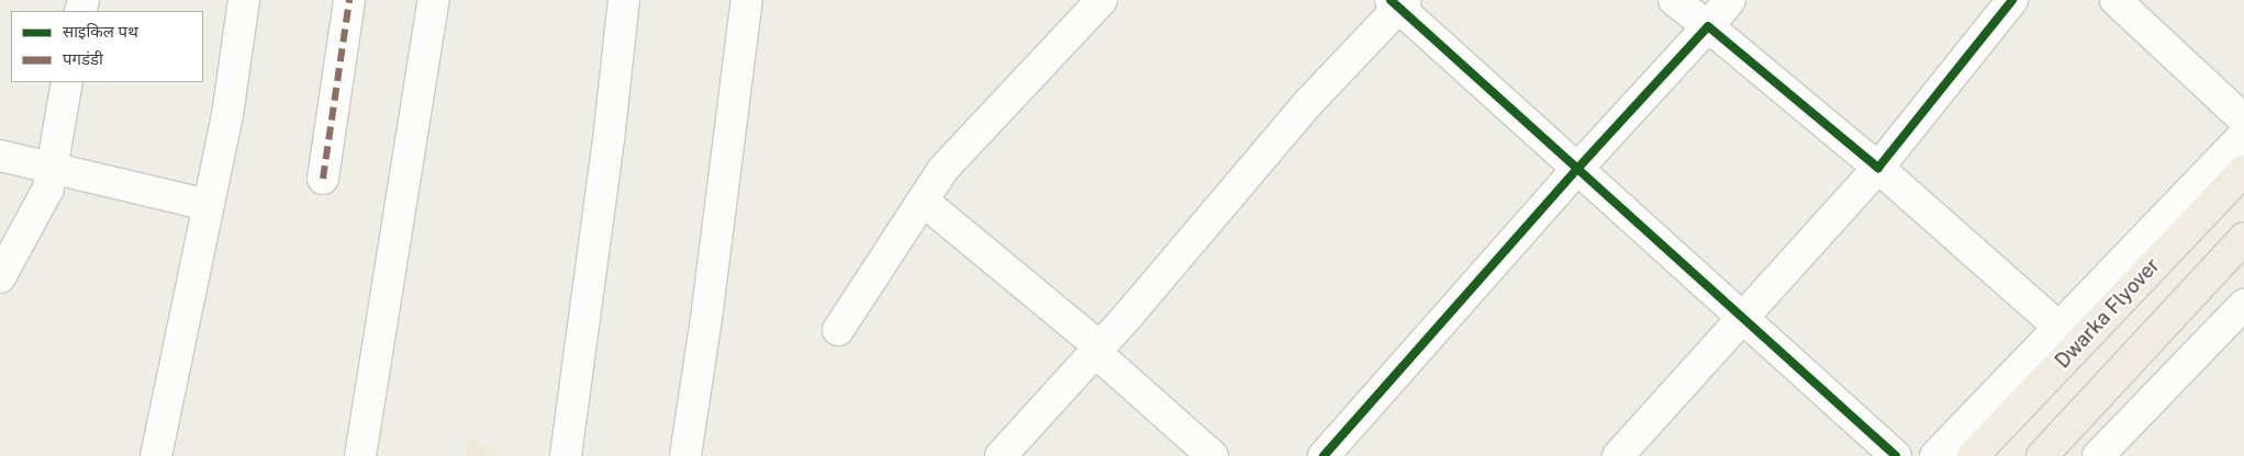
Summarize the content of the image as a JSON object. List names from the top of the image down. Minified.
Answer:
{"streets":{"main road":["Dwarka Flyover"]},"legend":["साइकिल पथ","पगडंडी"]}
